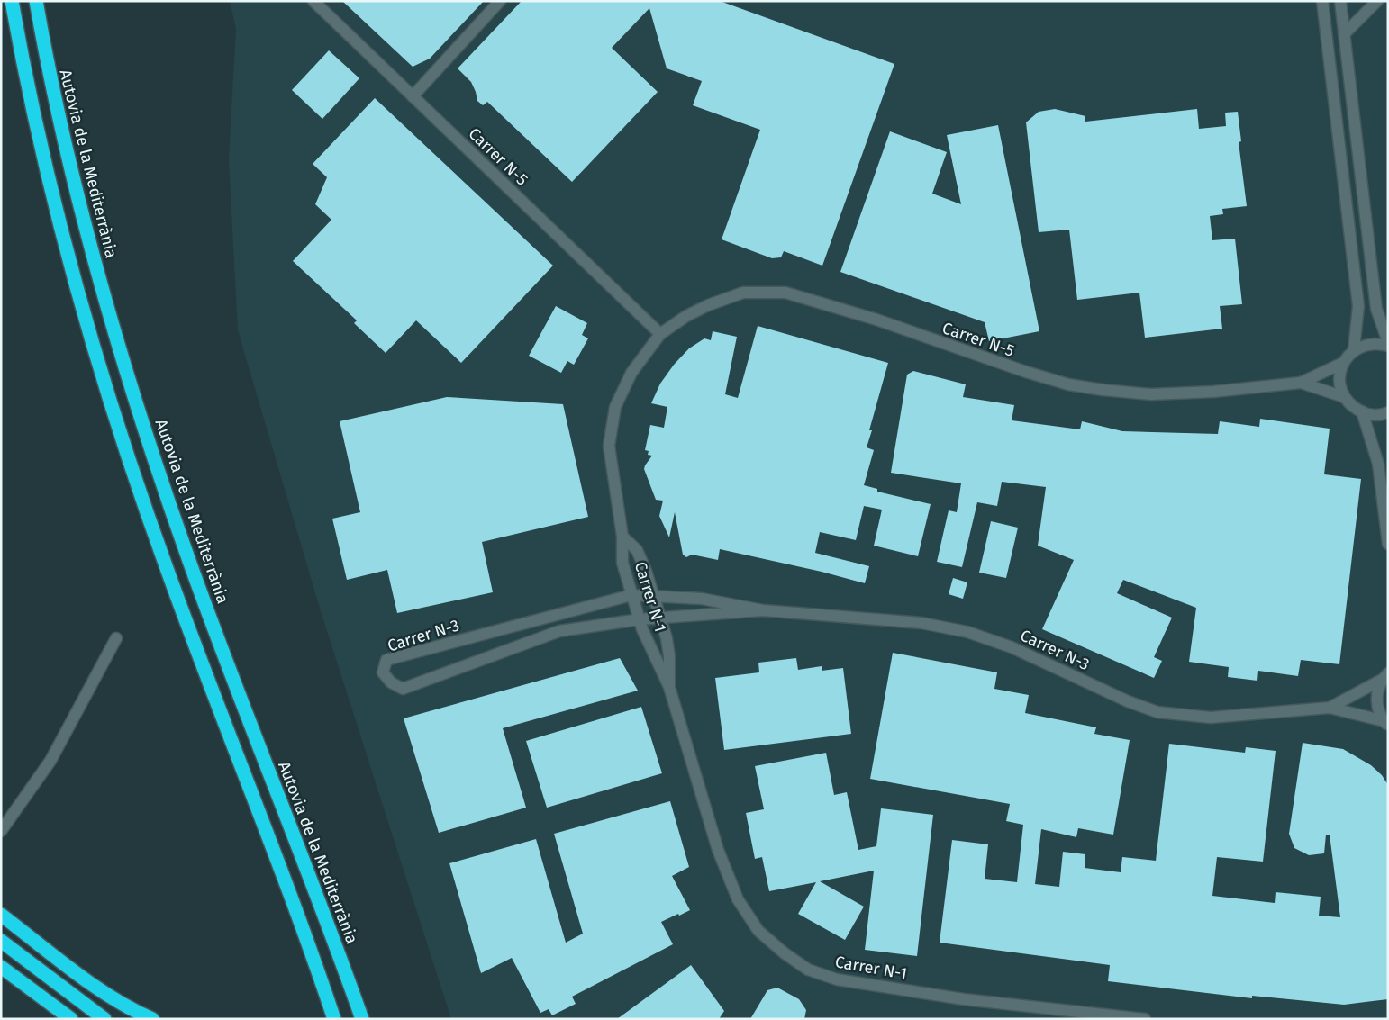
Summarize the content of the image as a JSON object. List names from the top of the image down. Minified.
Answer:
{"streets":{"highway":["Autovia de la Mediterrània"],"street":["Carrer N-5","Carrer N-1","Carrer N-3"]},"crossings":[["Carrer N-5","Carrer N-1"],["Carrer N-1","Carrer N-3"]]}
